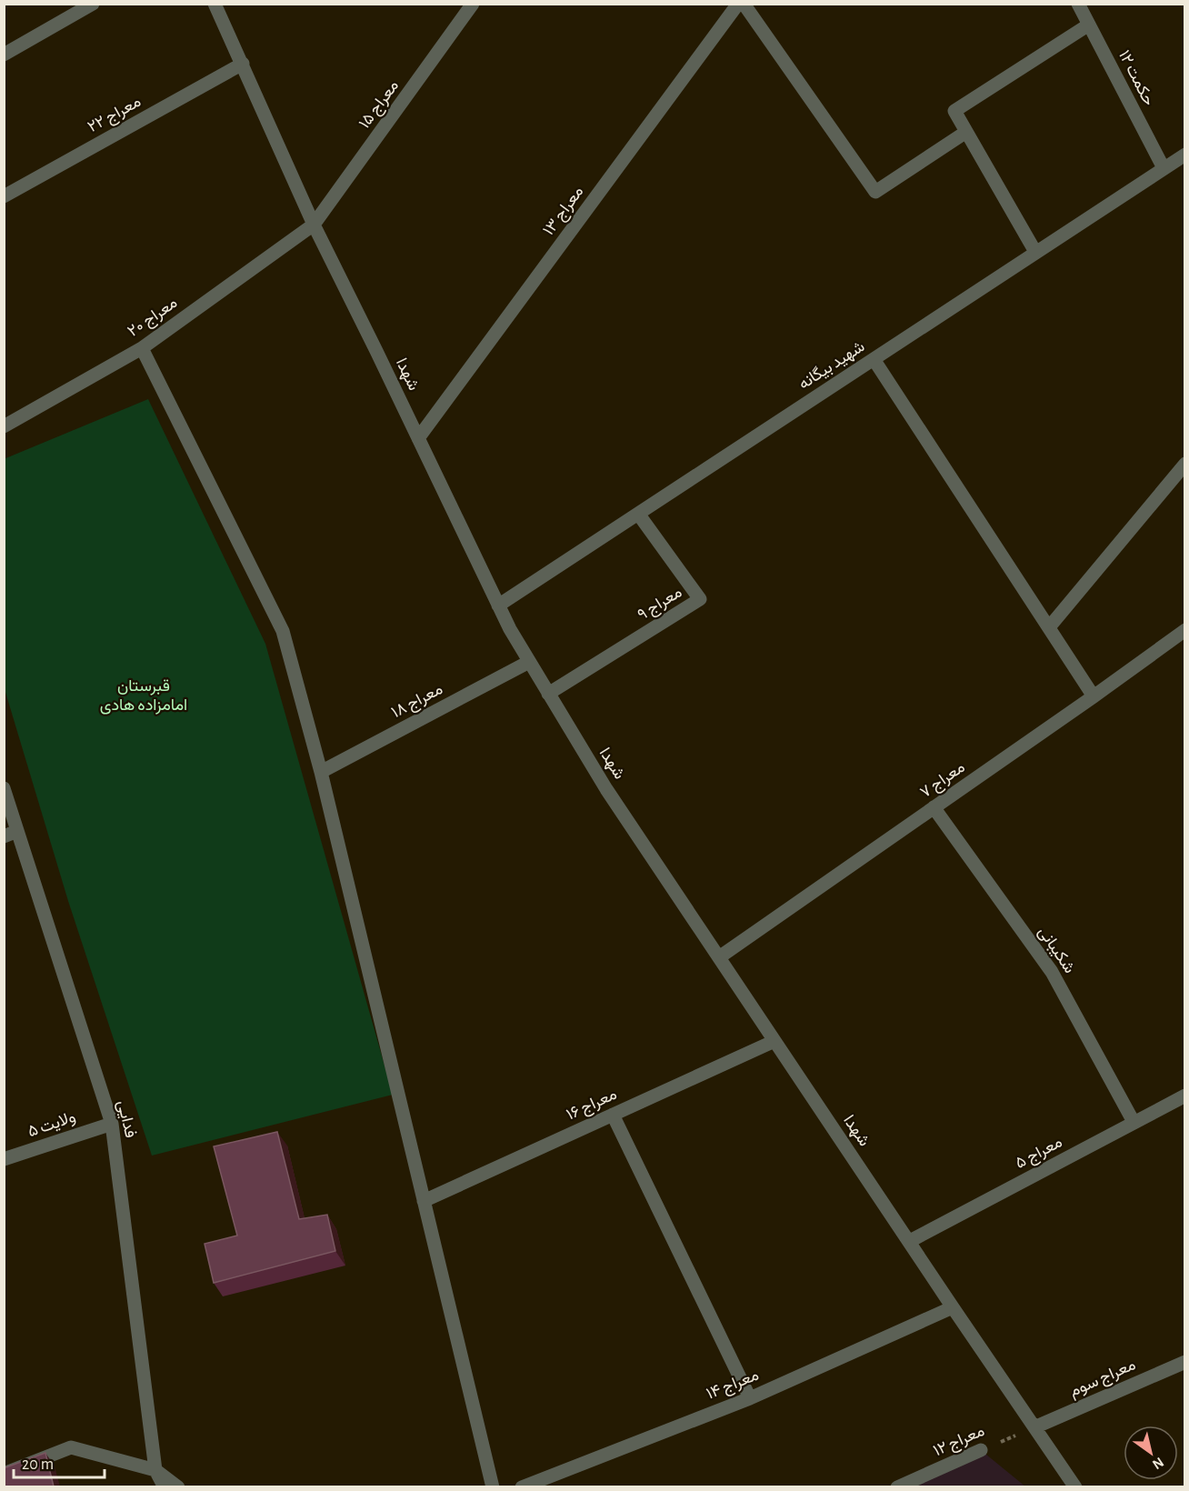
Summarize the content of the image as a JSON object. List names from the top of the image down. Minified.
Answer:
{"streets":{"street":["حکمت ۱۲","معراج ۱۵","معراج ۲۲","معراج ۱۳","معراج ۲۰","شهید بیگانه","شهدا","معراج ۹","معراج ۱۸","معراج ۷","شکیبانی","معراج ۱۶","فدایی","ولایت ۵","معراج ۵","معراج سوم","معراج ۱۴","معراج ۱۲"]},"crossings":[["حکمت ۱۲","شهید بیگانه"],["معراج ۱۵","معراج ۲۰"],["معراج ۱۵","شهدا"],["معراج ۲۲","شهدا"],["معراج ۱۳","شهدا"],["معراج ۲۰","شهدا"],["شهید بیگانه","شهدا"],["شهید بیگانه","معراج ۹"],["شهدا","معراج ۹"],["شهدا","معراج ۱۸"],["شهدا","معراج ۷"],["شهدا","معراج ۱۶"],["شهدا","معراج ۵"],["شهدا","معراج سوم"],["شهدا","معراج ۱۴"],["شهدا","معراج ۱۲"],["معراج ۷","شکیبانی"],["شکیبانی","معراج ۵"],["فدایی","ولایت ۵"],["معراج سوم","معراج ۱۲"]],"parks":["قبرستان امامزاده هادی"],"scale_bar":"20 m","north":"bottom right"}
